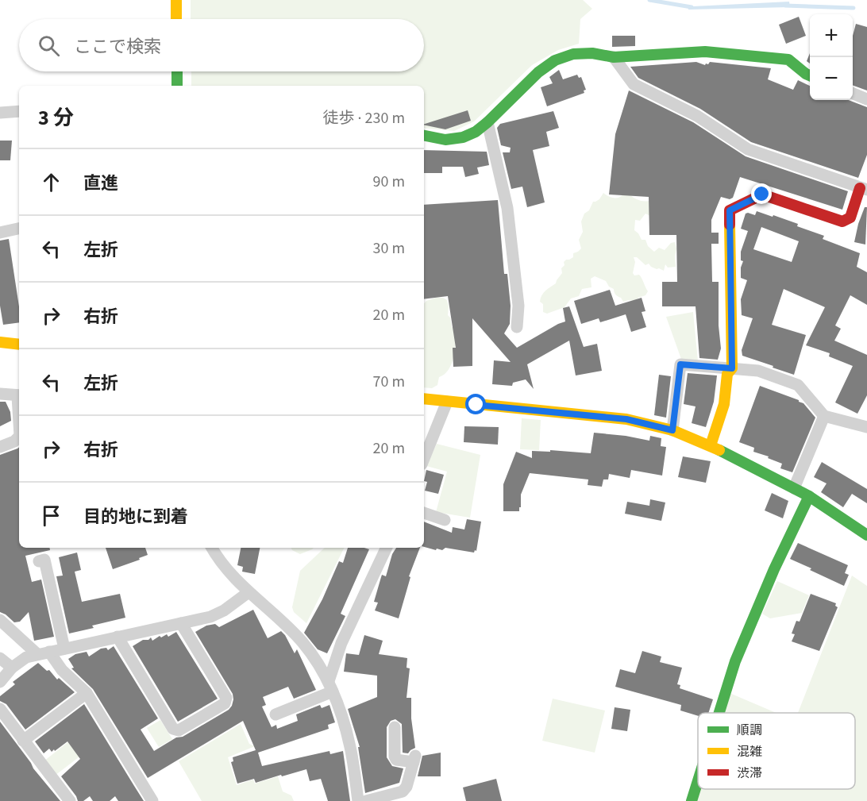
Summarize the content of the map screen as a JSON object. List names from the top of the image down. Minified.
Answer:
{"legend":["順調","混雑","渋滞"],"page":{"map_buttons":["+","−"],"search":"ここで検索","heading":["3 分","徒歩 · 230 m"],"list":[["直進","90 m"],["左折","30 m"],["右折","20 m"],["左折","70 m"],["右折","20 m"],"目的地に到着"]}}
